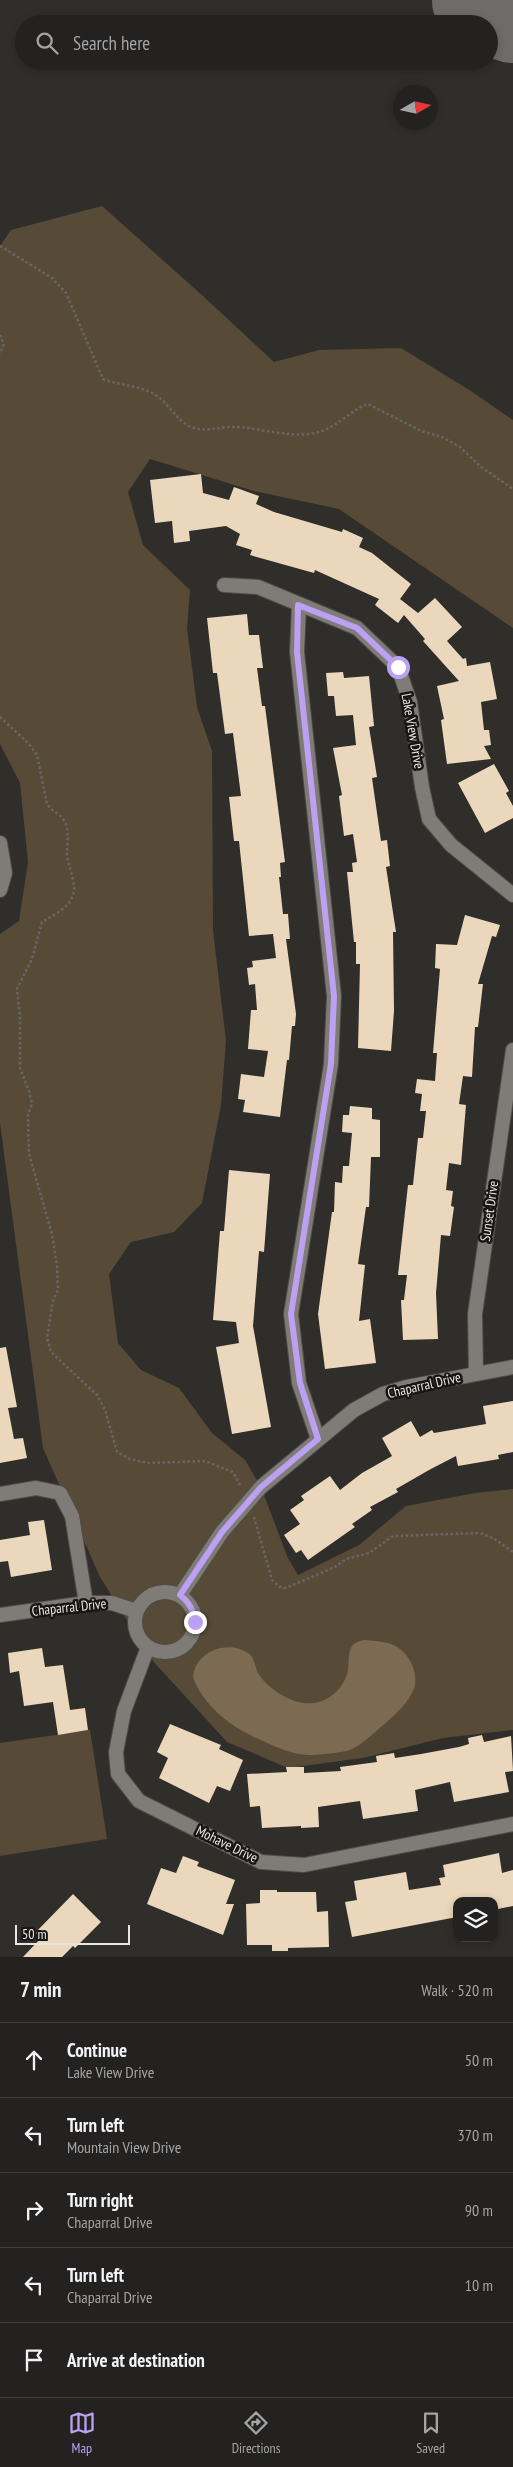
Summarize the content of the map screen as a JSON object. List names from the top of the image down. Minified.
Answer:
{"streets":{"street":["Lake View Drive","Sunset Drive","Chaparral Drive","Mohave Drive"]},"crossings":[["Sunset Drive","Chaparral Drive"],["Chaparral Drive","Mohave Drive"]],"scale_bar":"50 m","north":"right","page":{"search":"Search here","scale":"50 m","heading":["7 min","Walk · 520 m"],"list":[["Continue","Lake View Drive","50 m"],["Turn left","Mountain View Drive","370 m"],["Turn right","Chaparral Drive","90 m"],["Turn left","Chaparral Drive","10 m"],"Arrive at destination"],"nav":["Map","Directions","Saved"]}}
